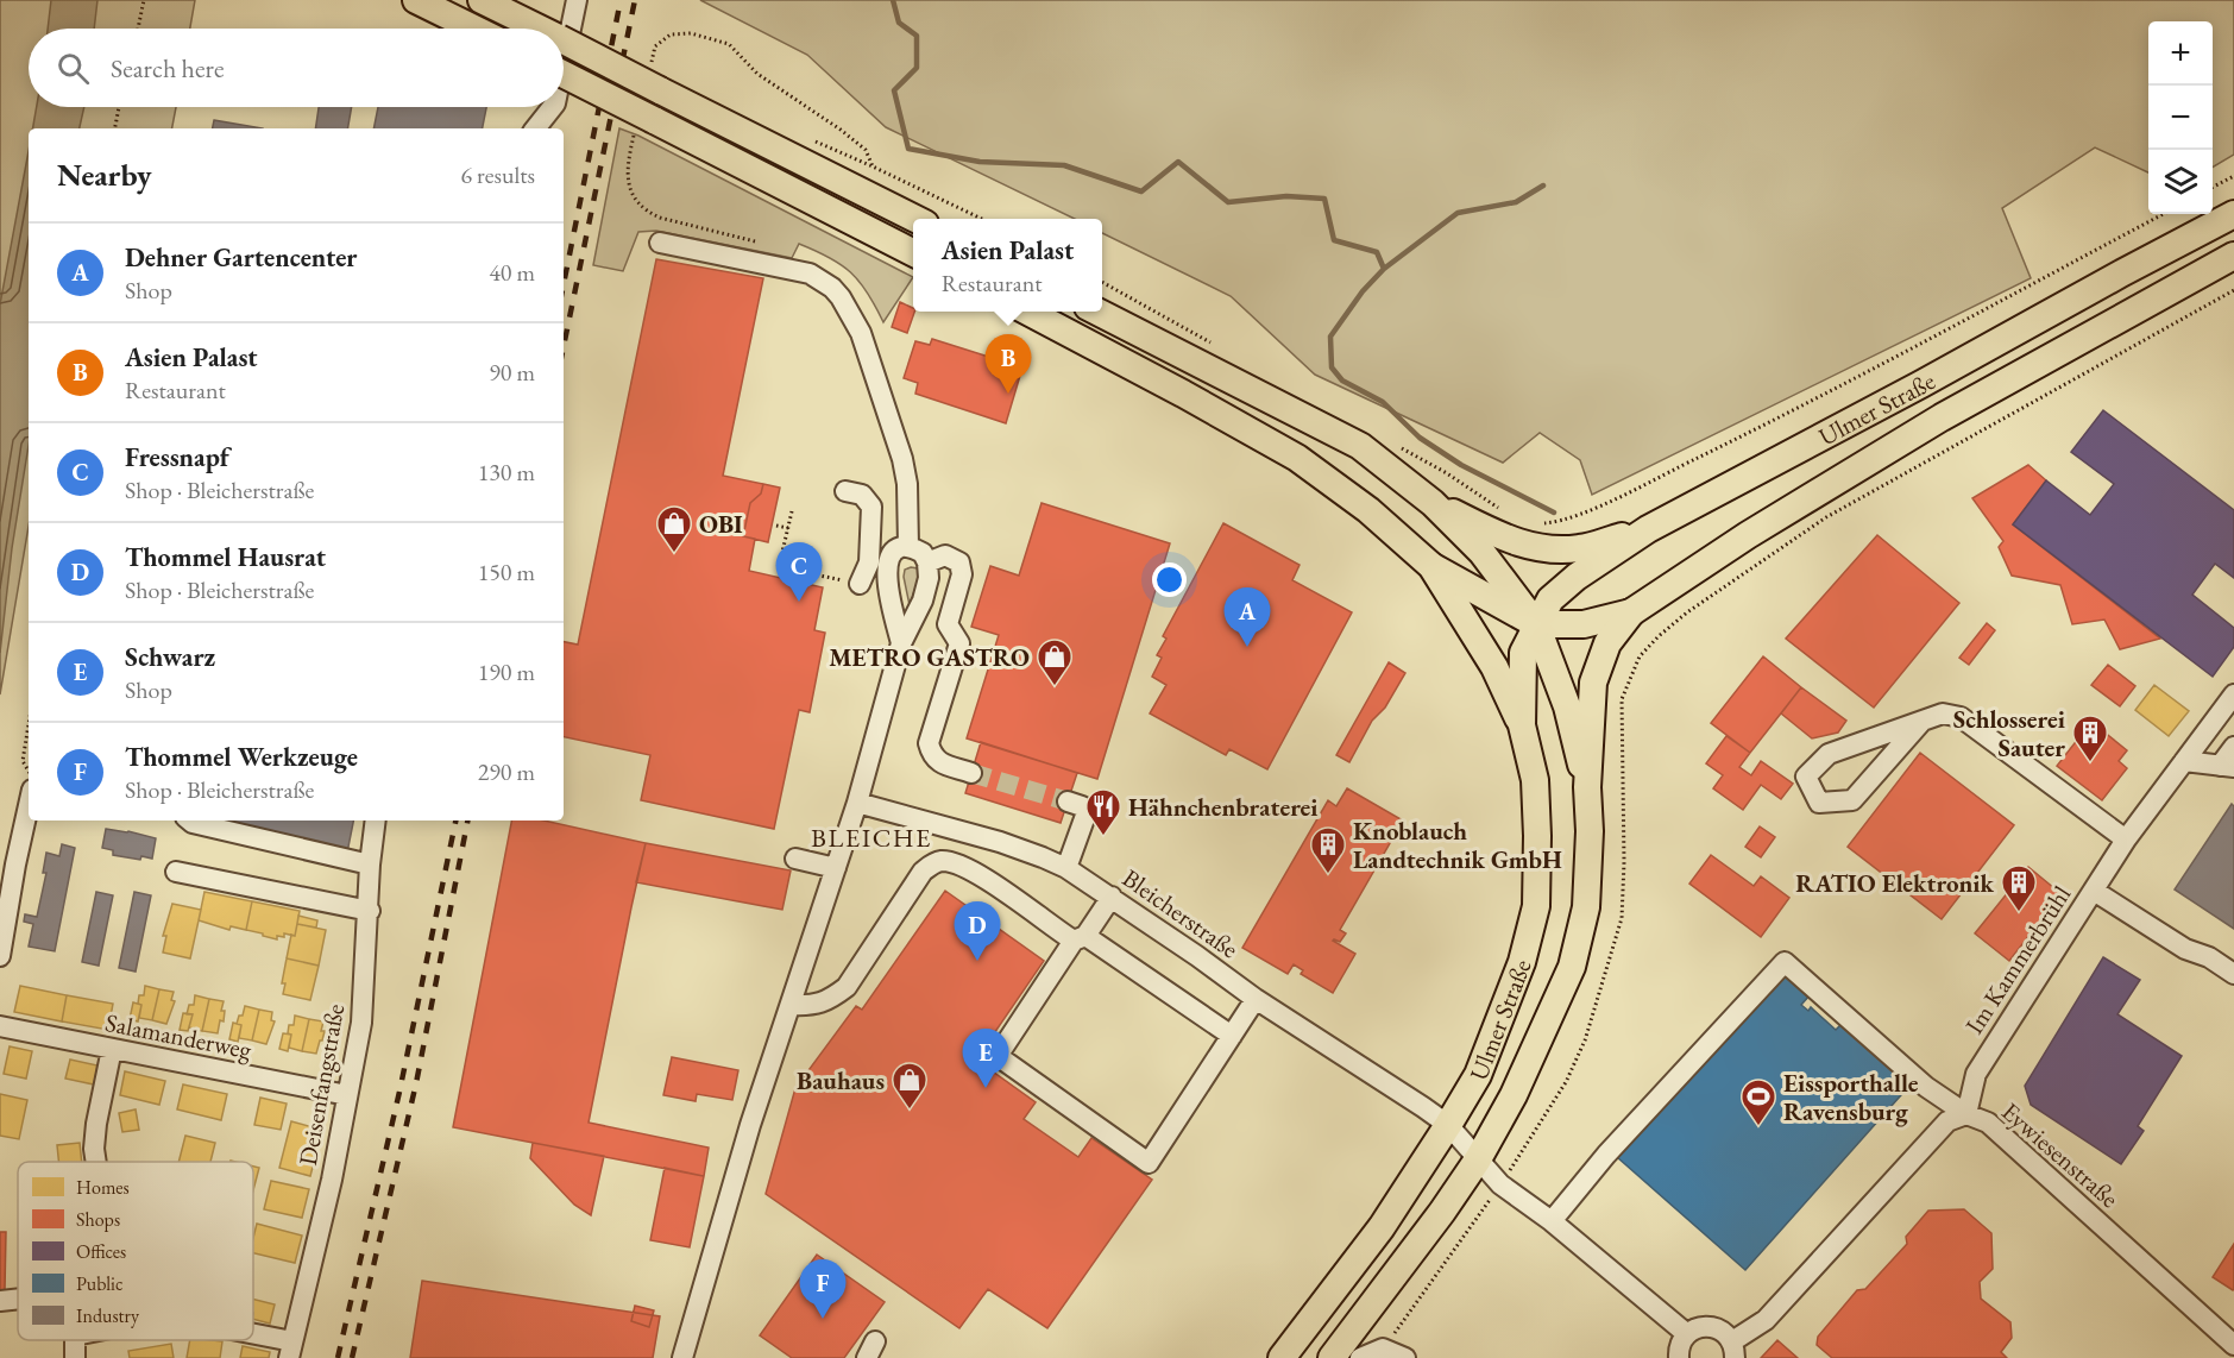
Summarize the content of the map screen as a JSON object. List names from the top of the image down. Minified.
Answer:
{"streets":{"main road":["Ulmer Straße"],"street":["Bleicherstraße","Im Kammerbrühl","Salamanderweg","Deisenfangstraße","Eywiesenstraße"]},"crossings":[["Ulmer Straße","Bleicherstraße"],["Im Kammerbrühl","Eywiesenstraße"],["Salamanderweg","Deisenfangstraße"]],"districts":["BLEICHE"],"places":{"shop":["OBI","METRO GASTRO","Bauhaus"],"building":["Schlosserei Sauter","Knoblauch Landtechnik GmbH","RATIO Elektronik"],"restaurant":["Hähnchenbraterei"],"sports":["Eissporthalle Ravensburg"]},"legend":["Homes","Shops","Offices","Public","Industry"],"page":{"map_buttons":["+","−"],"search":"Search here","heading":["Nearby","6 results"],"popup":["Asien Palast","Restaurant"],"list":[{"mark":"A","name":"Dehner Gartencenter","note":"Shop","value":"40 m"},{"mark":"B","name":"Asien Palast","note":"Restaurant","value":"90 m"},{"mark":"C","name":"Fressnapf","note":"Shop · Bleicherstraße","value":"130 m"},{"mark":"D","name":"Thommel Hausrat","note":"Shop · Bleicherstraße","value":"150 m"},{"mark":"E","name":"Schwarz","note":"Shop","value":"190 m"},{"mark":"F","name":"Thommel Werkzeuge","note":"Shop · Bleicherstraße","value":"290 m"}],"pins":["B","C","A","D","E","F"]}}
